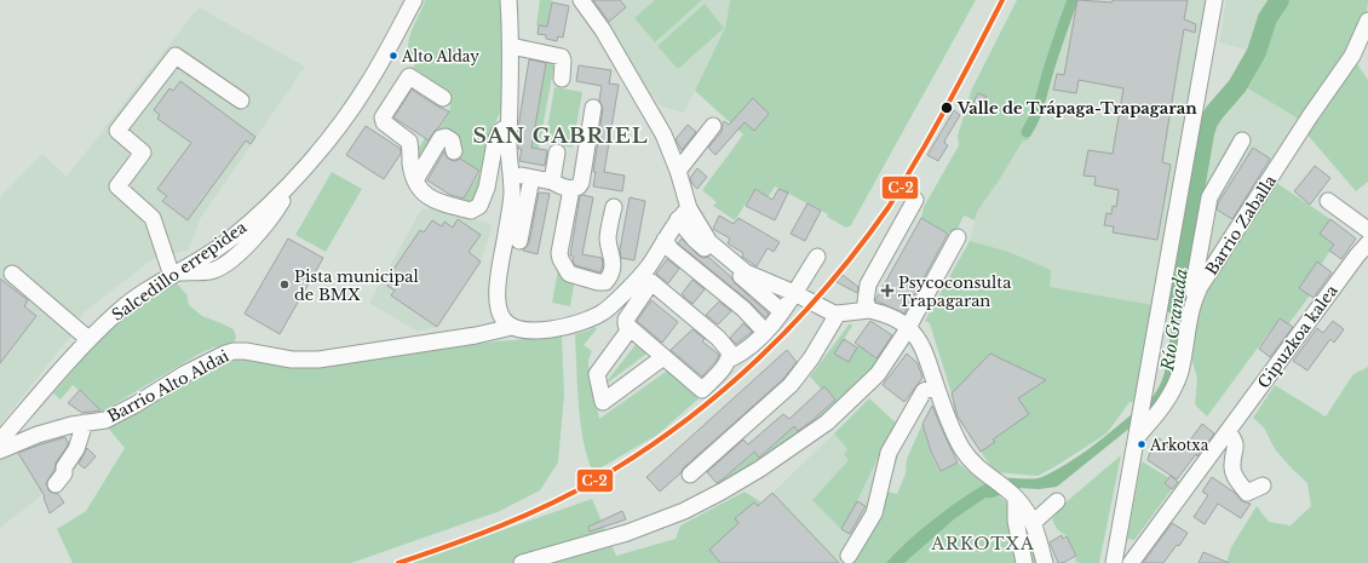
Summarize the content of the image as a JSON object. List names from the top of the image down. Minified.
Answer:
{"streets":{"street":["Barrio Zaballa","Salcedillo errepidea","Gipuzkoa kalea","Barrio Alto Aldai"]},"districts":["SAN GABRIEL","ARKOTXA"],"water":["Río Granada"],"places":{"other":["Alto Alday","Valle de Trápaga-Trapagaran","Pista municipal de BMX","Arkotxa"],"health":["Psycoconsulta Trapagaran"]},"lines":["transit line C-2"]}
